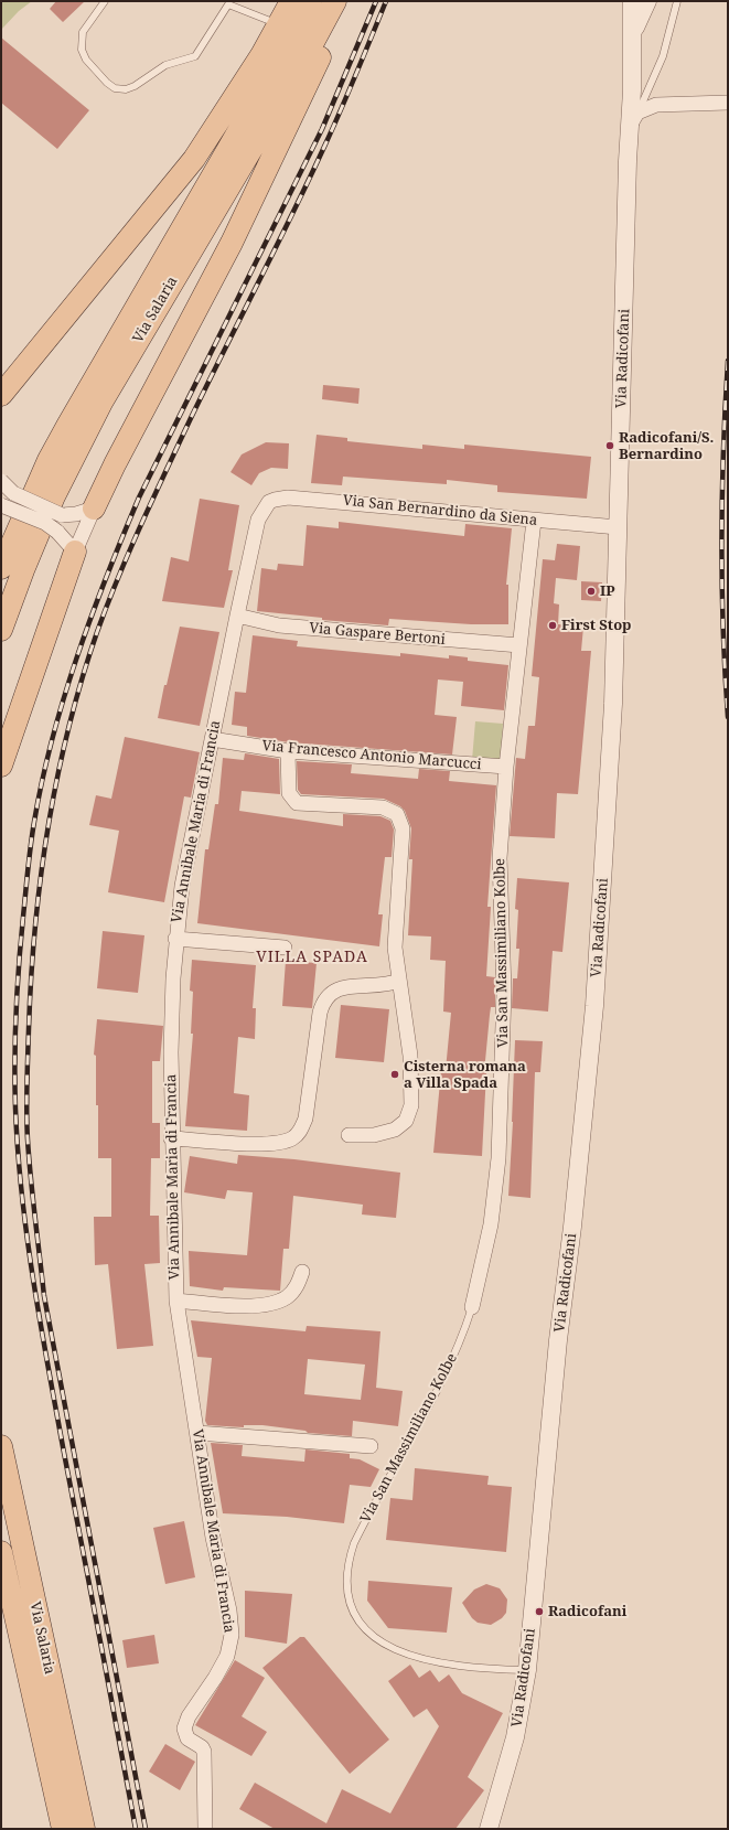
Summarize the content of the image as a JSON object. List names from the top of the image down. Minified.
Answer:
{"streets":{"main road":["Via Salaria"],"street":["Via Radicofani","Via San Bernardino da Siena","Via Gaspare Bertoni","Via Francesco Antonio Marcucci","Via Annibale Maria di Francia","Via San Massimiliano Kolbe"]},"crossings":[["Via Radicofani","Via San Bernardino da Siena"],["Via Radicofani","Via San Massimiliano Kolbe"],["Via San Bernardino da Siena","Via Annibale Maria di Francia"],["Via San Bernardino da Siena","Via San Massimiliano Kolbe"],["Via Gaspare Bertoni","Via Annibale Maria di Francia"],["Via Gaspare Bertoni","Via San Massimiliano Kolbe"],["Via Francesco Antonio Marcucci","Via Annibale Maria di Francia"],["Via Francesco Antonio Marcucci","Via San Massimiliano Kolbe"]],"districts":["VILLA SPADA"],"places":["Radicofani/S. Bernardino","IP","First Stop","Cisterna romana a Villa Spada","Radicofani"]}
